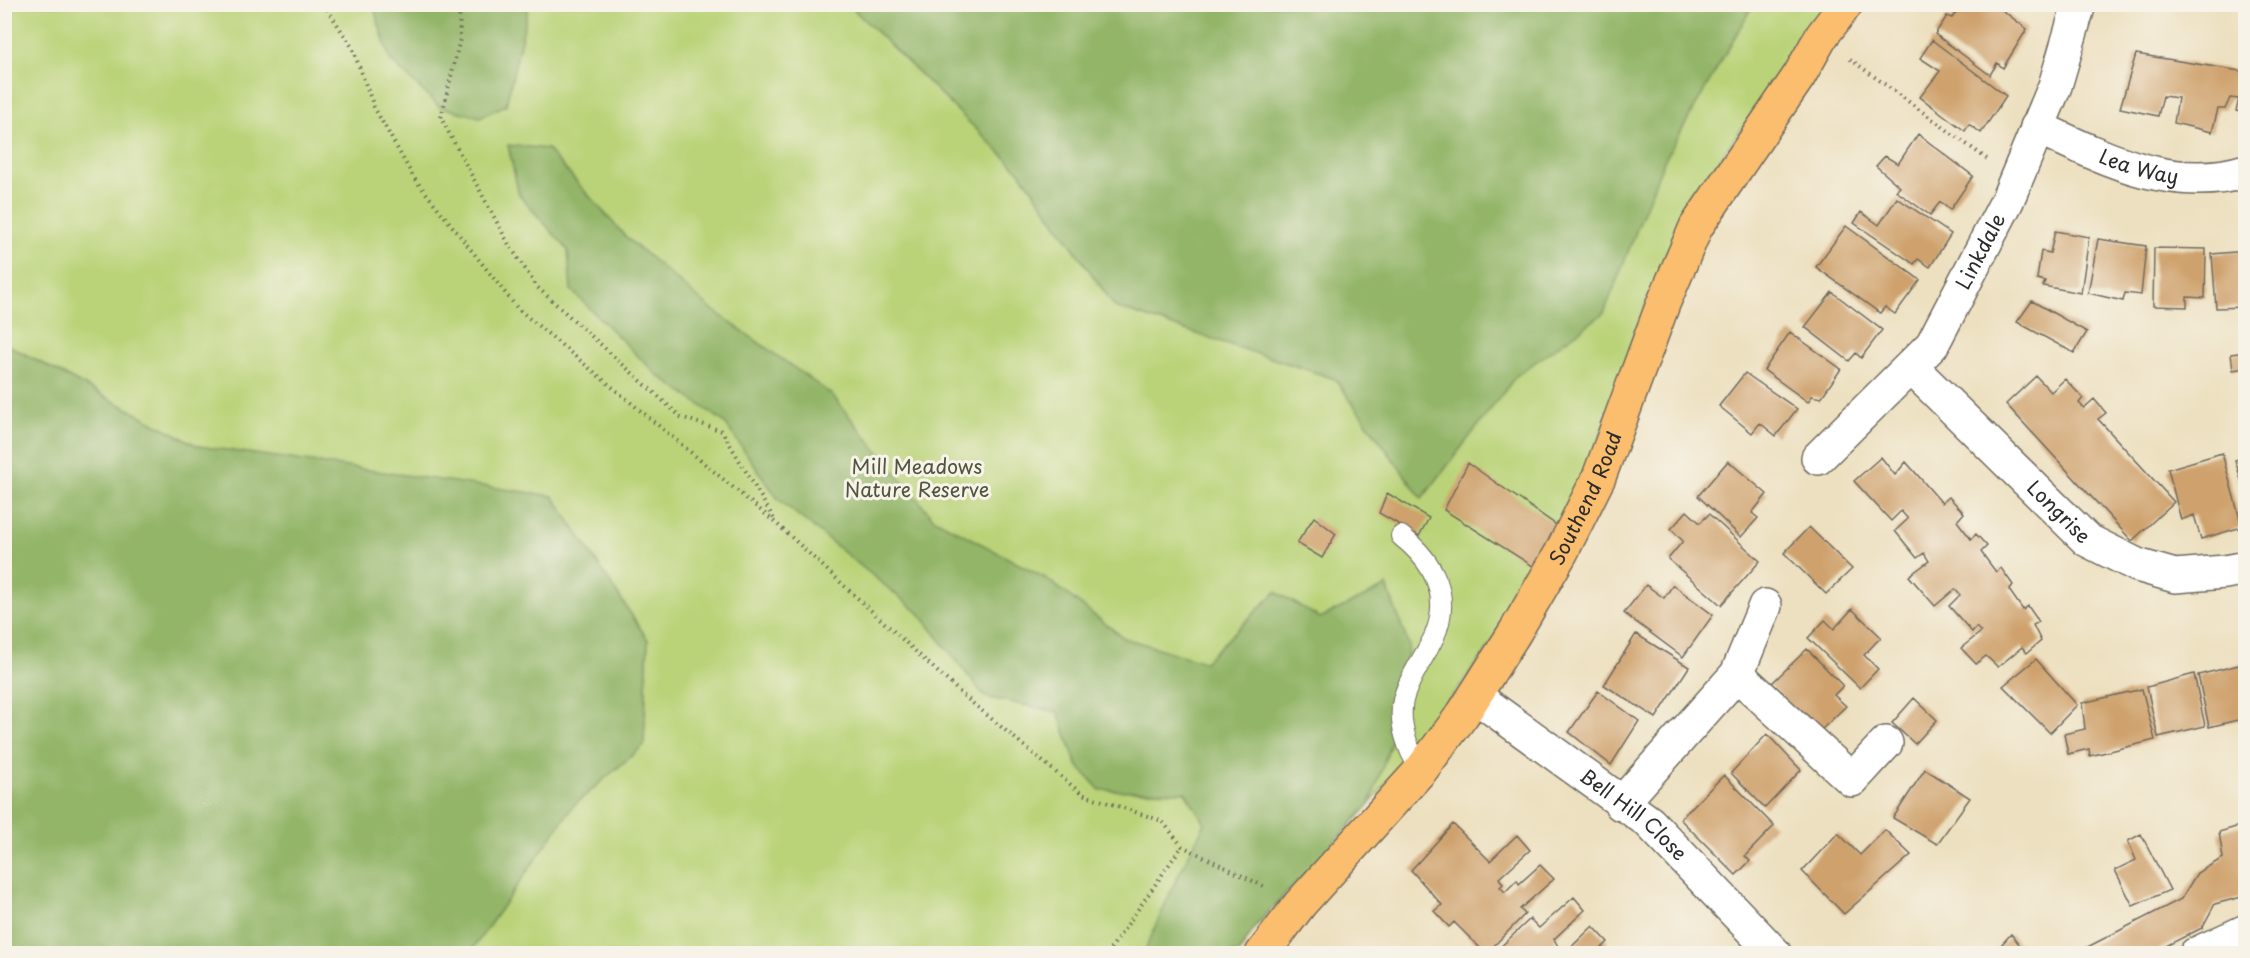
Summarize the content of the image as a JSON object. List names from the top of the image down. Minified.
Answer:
{"streets":{"main road":["Southend Road"],"street":["Lea Way","Linkdale","Longrise","Bell Hill Close"]},"crossings":[["Lea Way","Linkdale"],["Linkdale","Longrise"],["Southend Road","Bell Hill Close"]],"parks":["Mill Meadows Nature Reserve"]}
